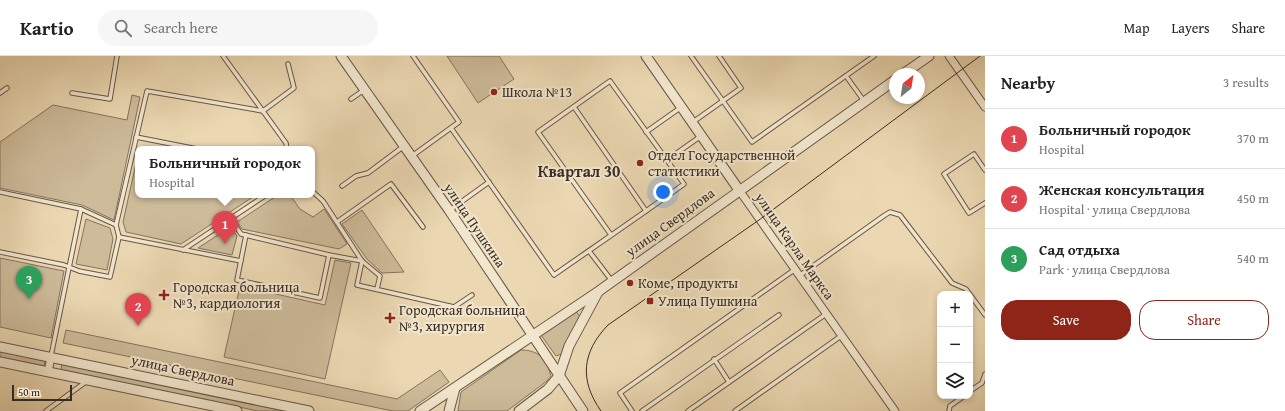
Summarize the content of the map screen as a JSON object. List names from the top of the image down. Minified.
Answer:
{"streets":{"street":["улица Свердлова","улица Пушкина","улица Карла Маркса"]},"crossings":[["улица Свердлова","улица Пушкина"],["улица Свердлова","улица Карла Маркса"]],"districts":["Квартал 30"],"places":{"other":["Школа №13","Отдел Государственной статистики","Коме, продукты"],"health":["Городская больница №3, кардиология","Городская больница №3, хирургия"],"transit":["Улица Пушкина"]},"scale_bar":"50 m","north":"top right","page":{"header":"Kartio","search":"Search here","nav":["Map","Layers","Share"],"heading":["Nearby","3 results"],"list":[{"mark":"1","name":"Больничный городок","note":"Hospital","value":"370 m"},{"mark":"2","name":"Женская консультация","note":"Hospital · улица Свердлова","value":"450 m"},{"mark":"3","name":"Сад отдыха","note":"Park · улица Свердлова","value":"540 m"}],"popup":["Больничный городок","Hospital"],"pins":["1","3","2"],"buttons":["Save","Share"],"map_buttons":["+","−"],"scale":"50 m"}}
